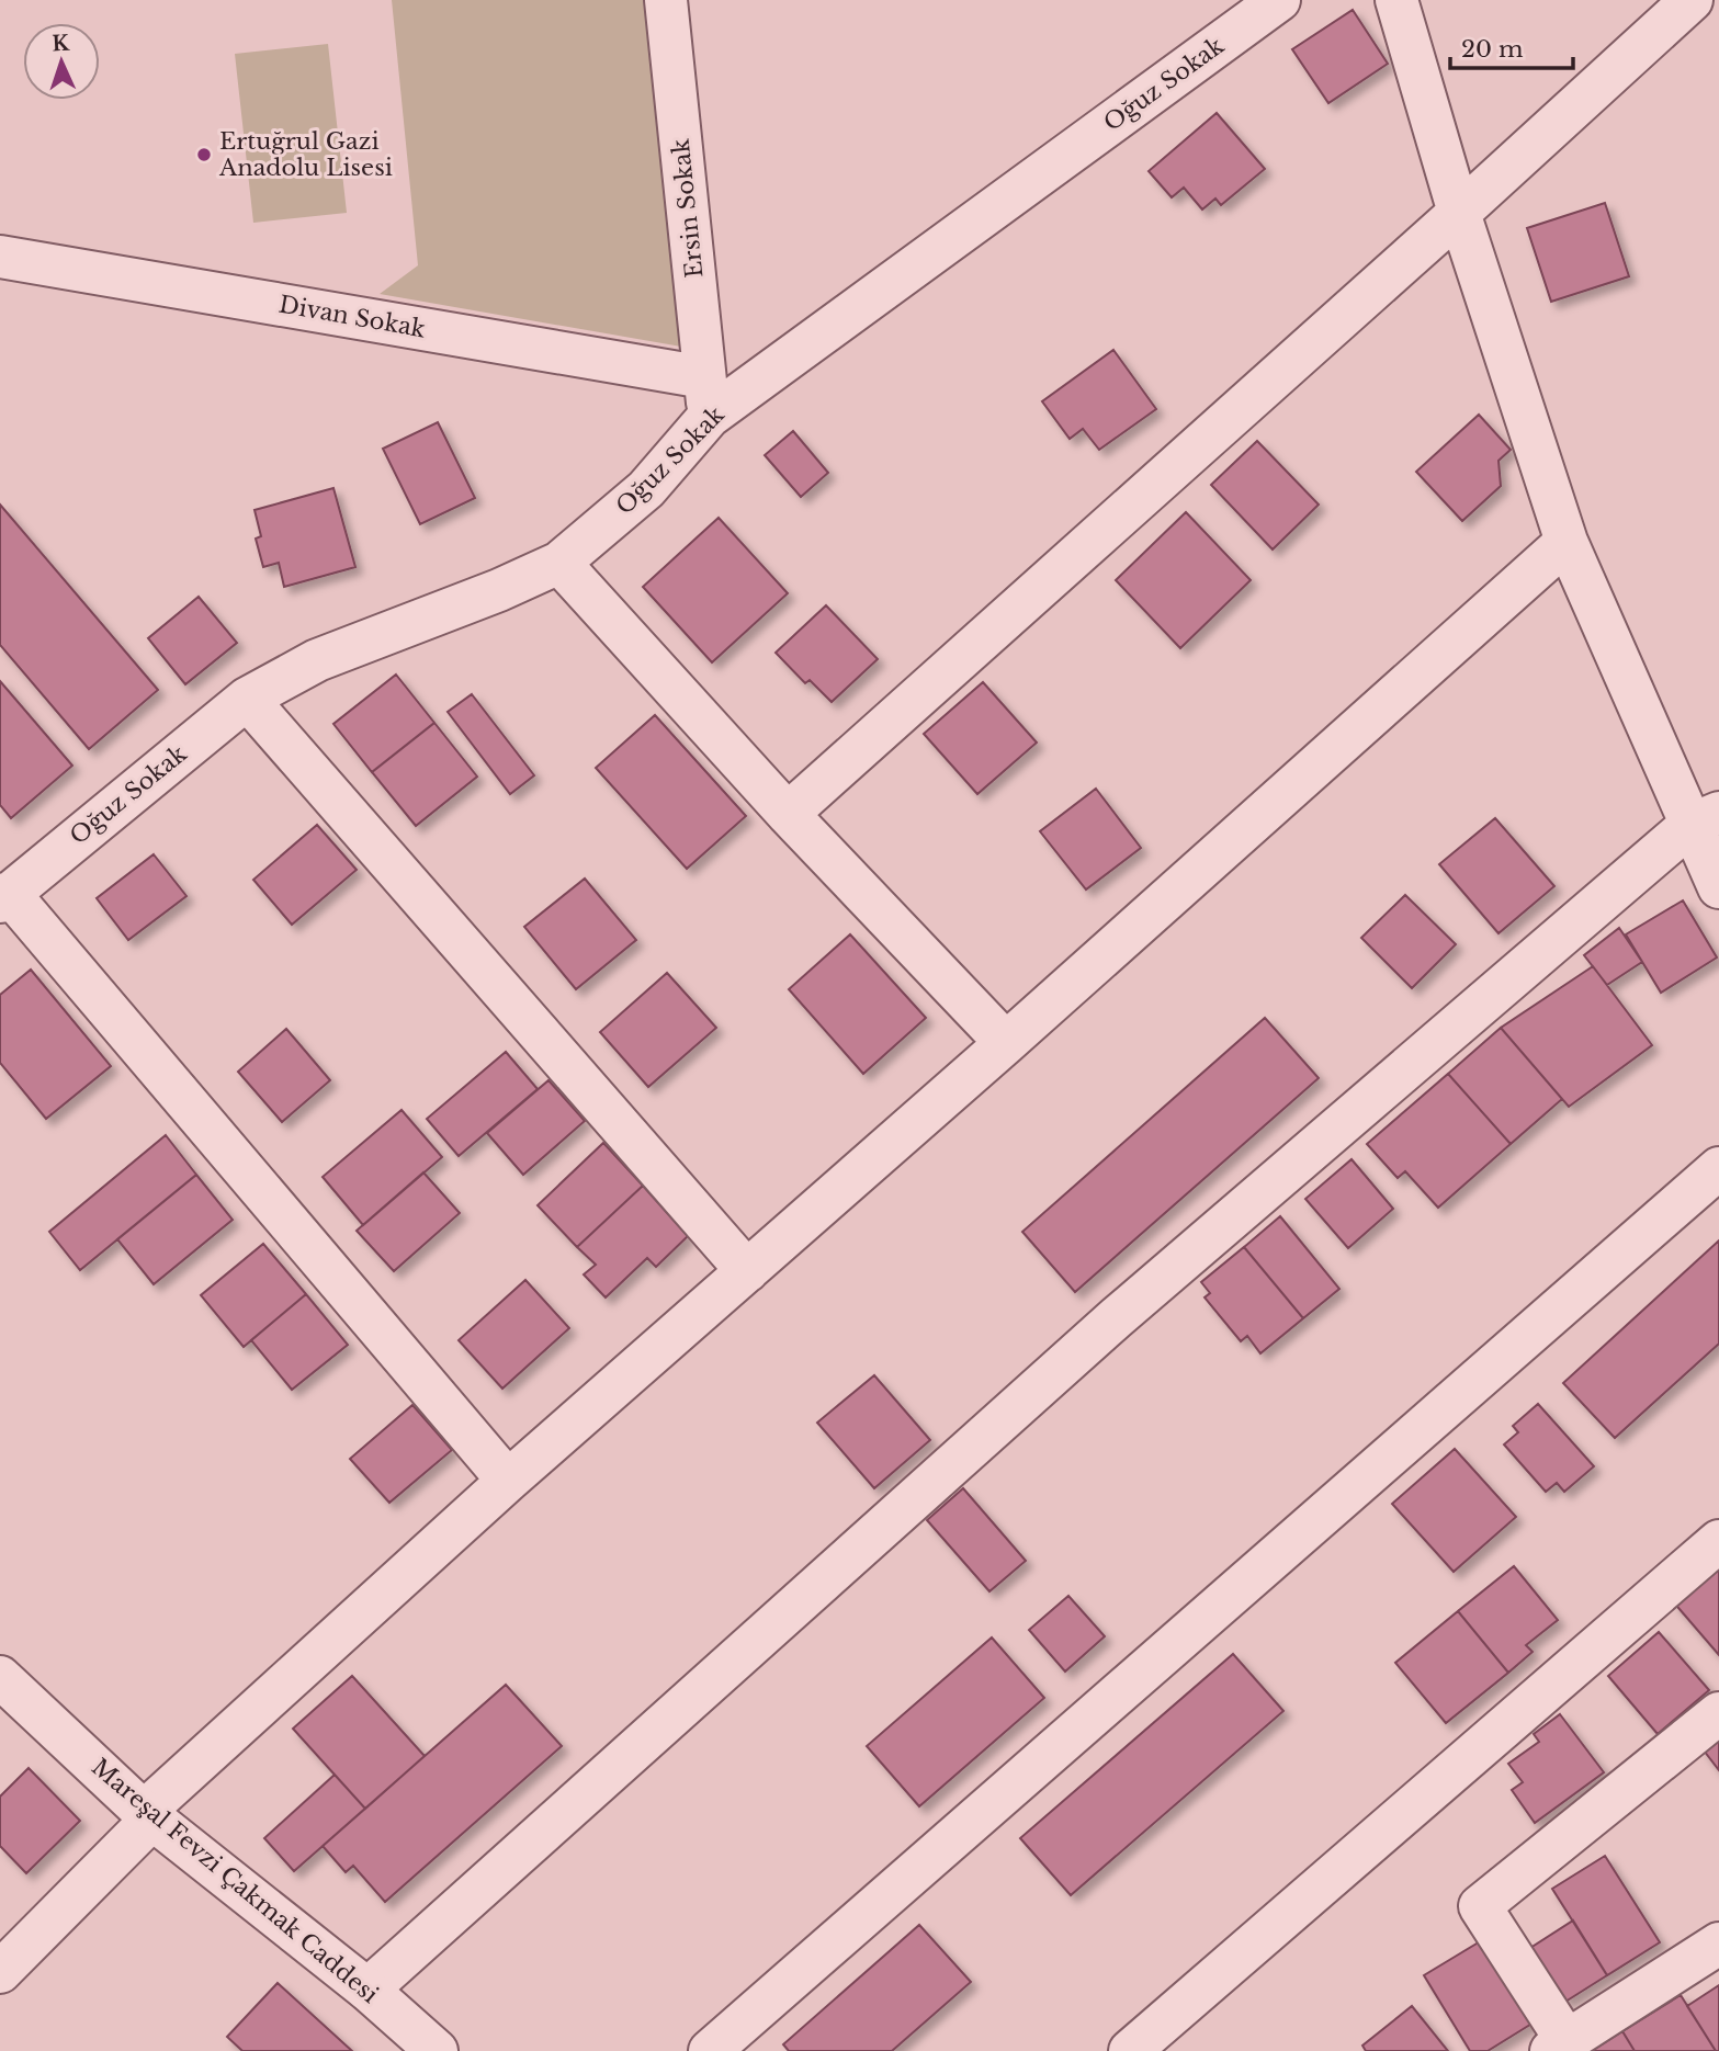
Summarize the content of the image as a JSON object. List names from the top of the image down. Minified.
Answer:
{"streets":{"street":["Oğuz Sokak","Ersin Sokak","Divan Sokak","Mareşal Fevzi Çakmak Caddesi"]},"crossings":[["Oğuz Sokak","Ersin Sokak"],["Oğuz Sokak","Divan Sokak"],["Ersin Sokak","Divan Sokak"]],"places":["Ertuğrul Gazi Anadolu Lisesi"],"scale_bar":"20 m","north":"top"}
